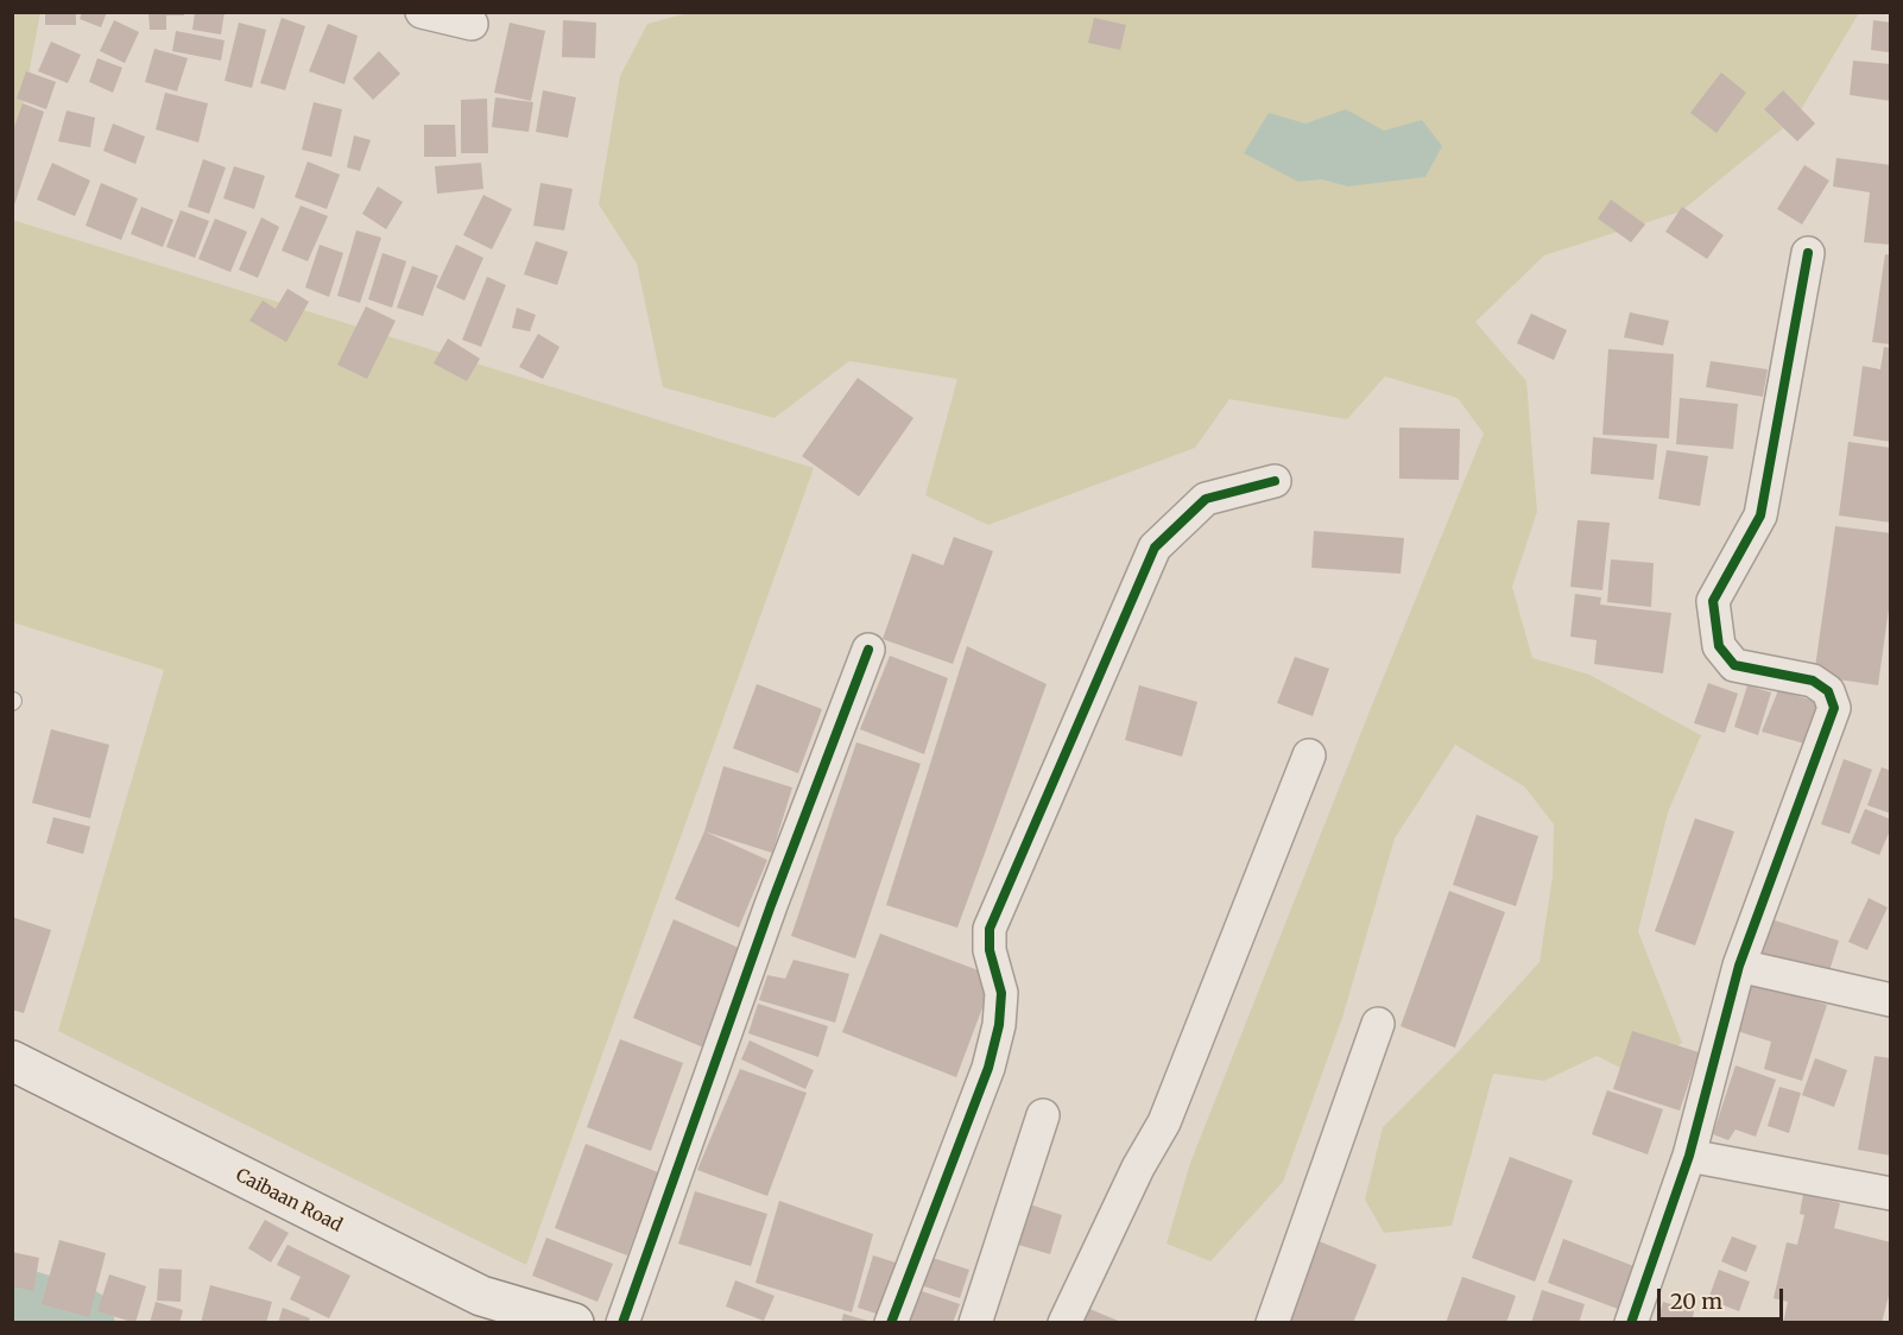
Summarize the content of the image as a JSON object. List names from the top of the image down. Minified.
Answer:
{"streets":{"street":["Caibaan Road"]},"scale_bar":"20 m"}
